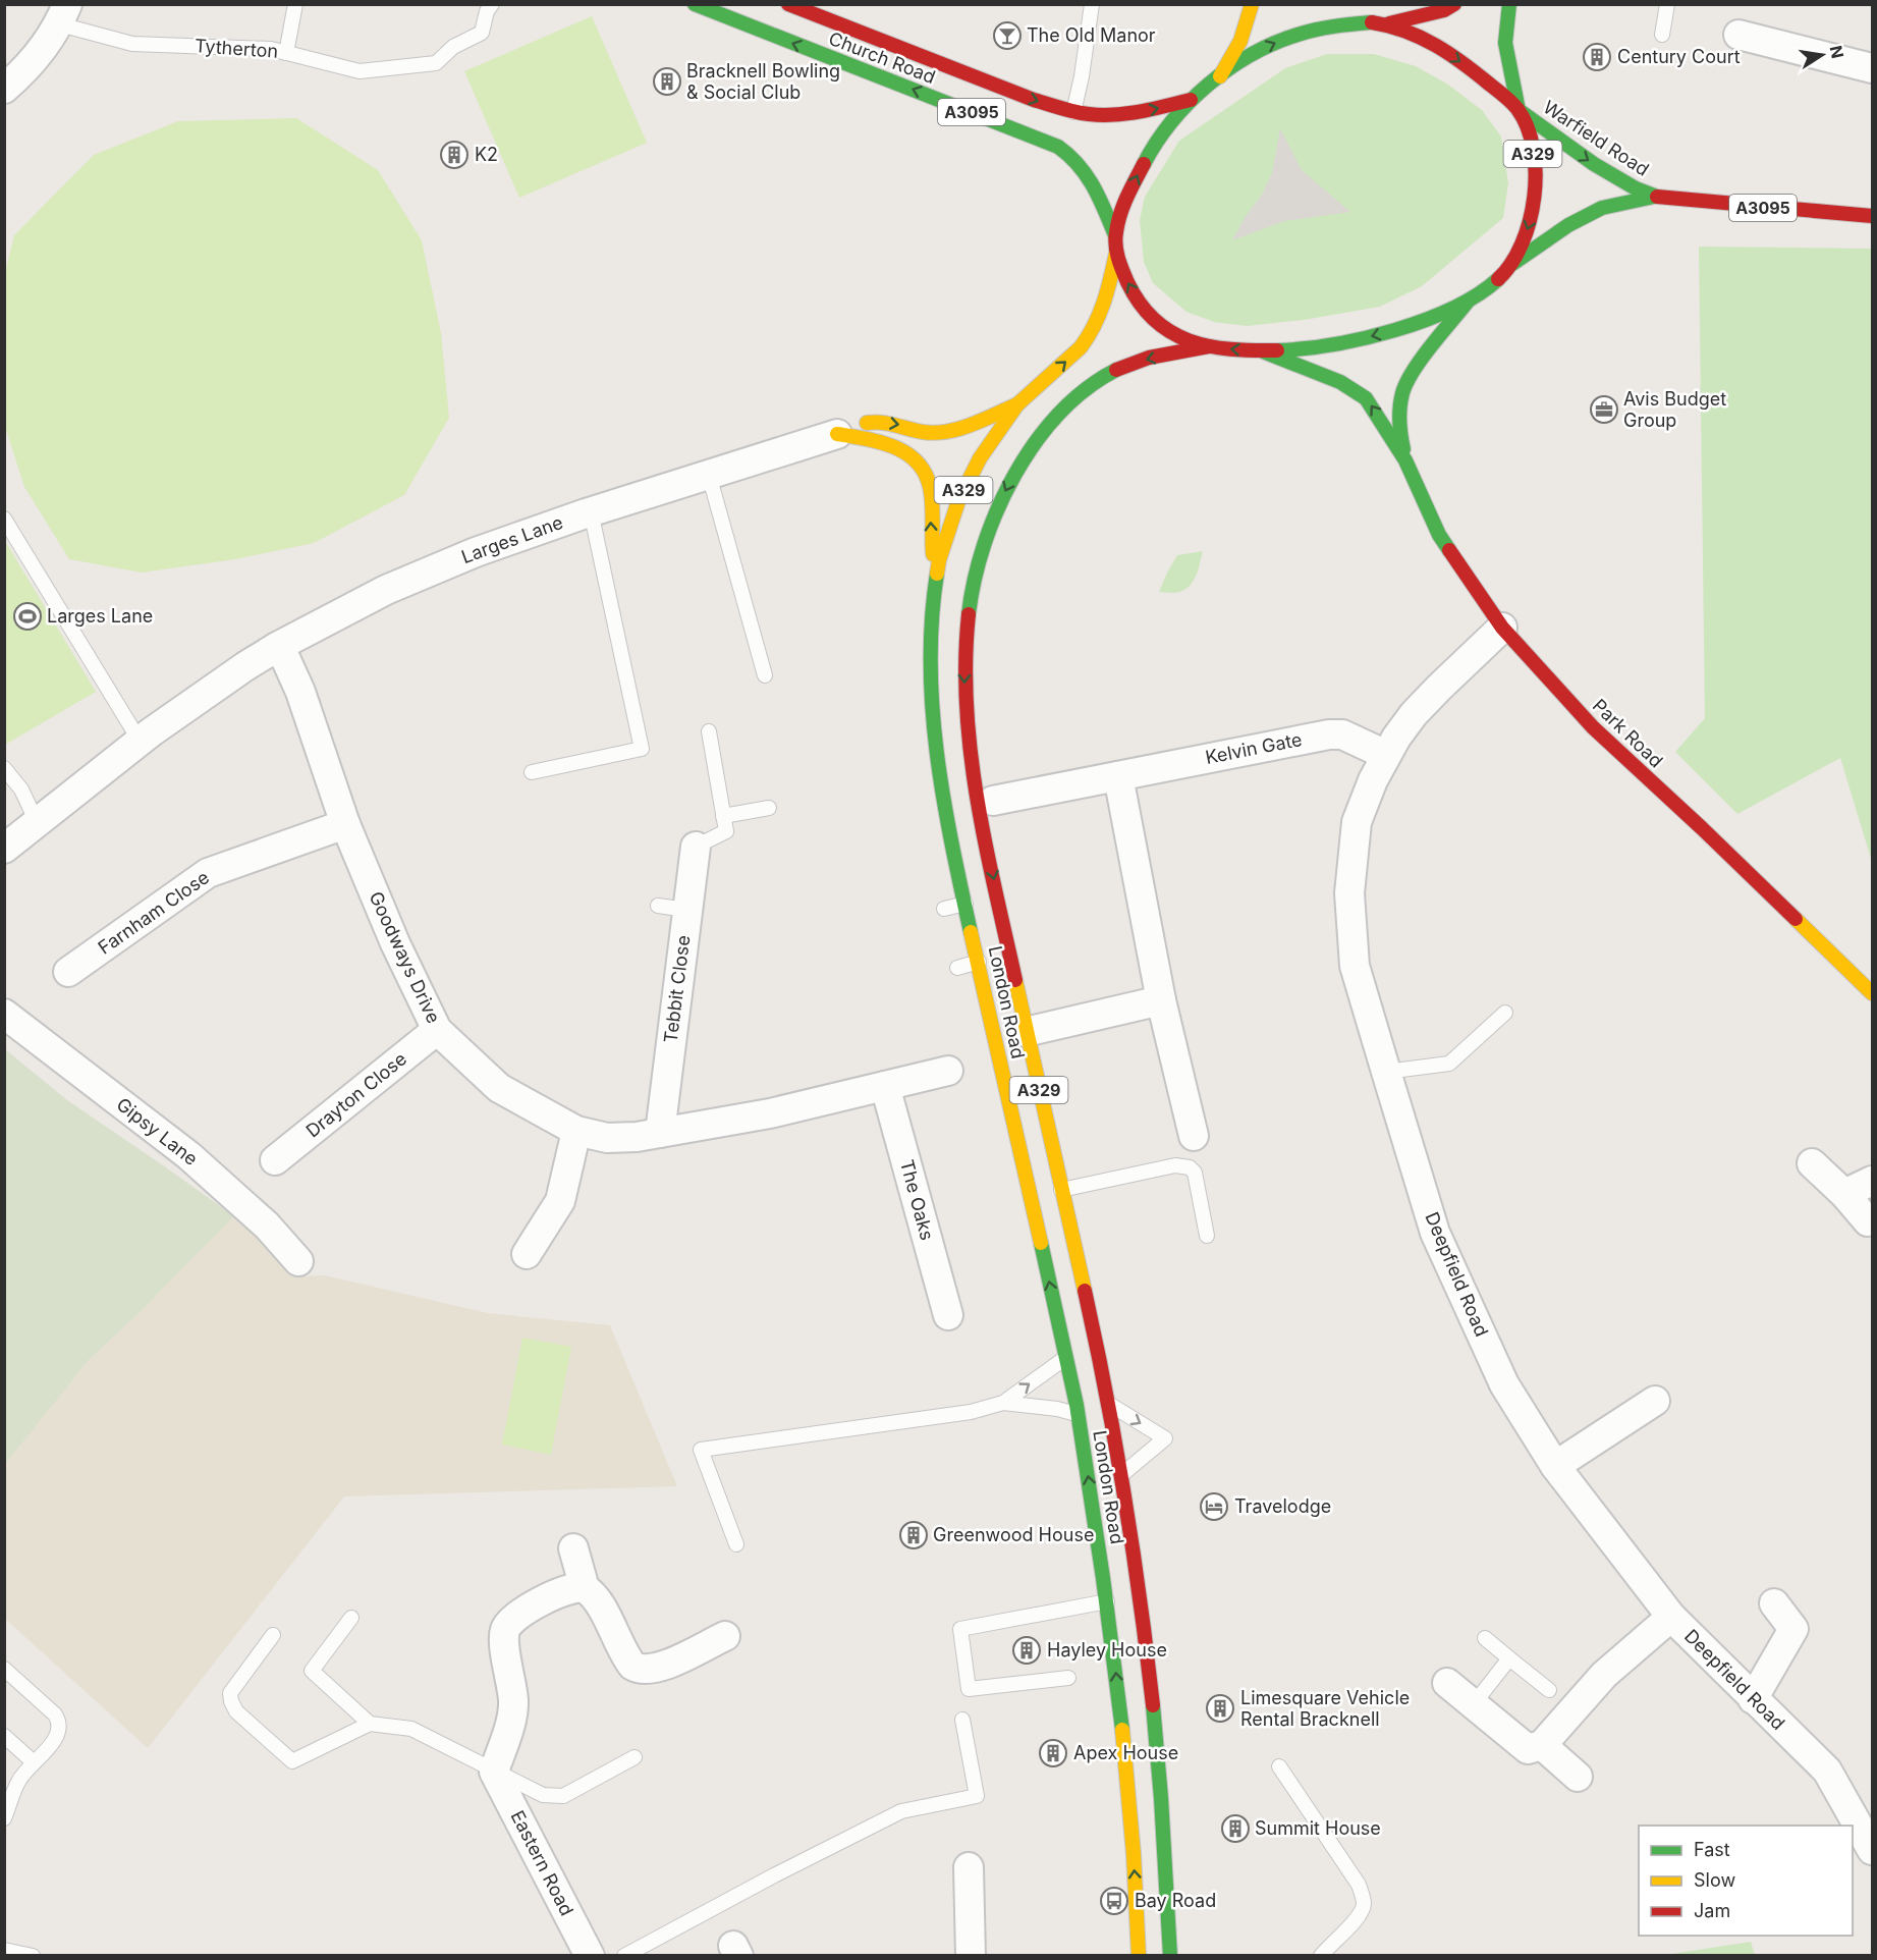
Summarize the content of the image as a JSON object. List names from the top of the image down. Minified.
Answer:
{"streets":{"main road":["Church Road","A3095","Warfield Road","A329","Park Road","London Road"],"street":["Larges Lane","Kelvin Gate","Farnham Close","Goodways Drive","Tebbit Close","Drayton Close","Gipsy Lane","The Oaks","Deepfield Road","Eastern Road"],"lane":["Tytherton"]},"crossings":[["Church Road","A329"],["Warfield Road","A329"],["A329","Park Road"],["A329","London Road"],["Larges Lane","Goodways Drive"],["Park Road","Deepfield Road"],["Kelvin Gate","Deepfield Road"],["Farnham Close","Goodways Drive"],["Goodways Drive","Tebbit Close"],["Goodways Drive","Drayton Close"]],"places":{"bar":["The Old Manor"],"building":["Century Court","Bracknell Bowling & Social Club","K2","Greenwood House","Hayley House","Limesquare Vehicle Rental Bracknell","Apex House","Summit House"],"office":["Avis Budget Group"],"sports":["Larges Lane"],"hotel":["Travelodge"],"bus stop":["Bay Road"]},"legend":["Fast","Slow","Jam"],"north":"right"}
